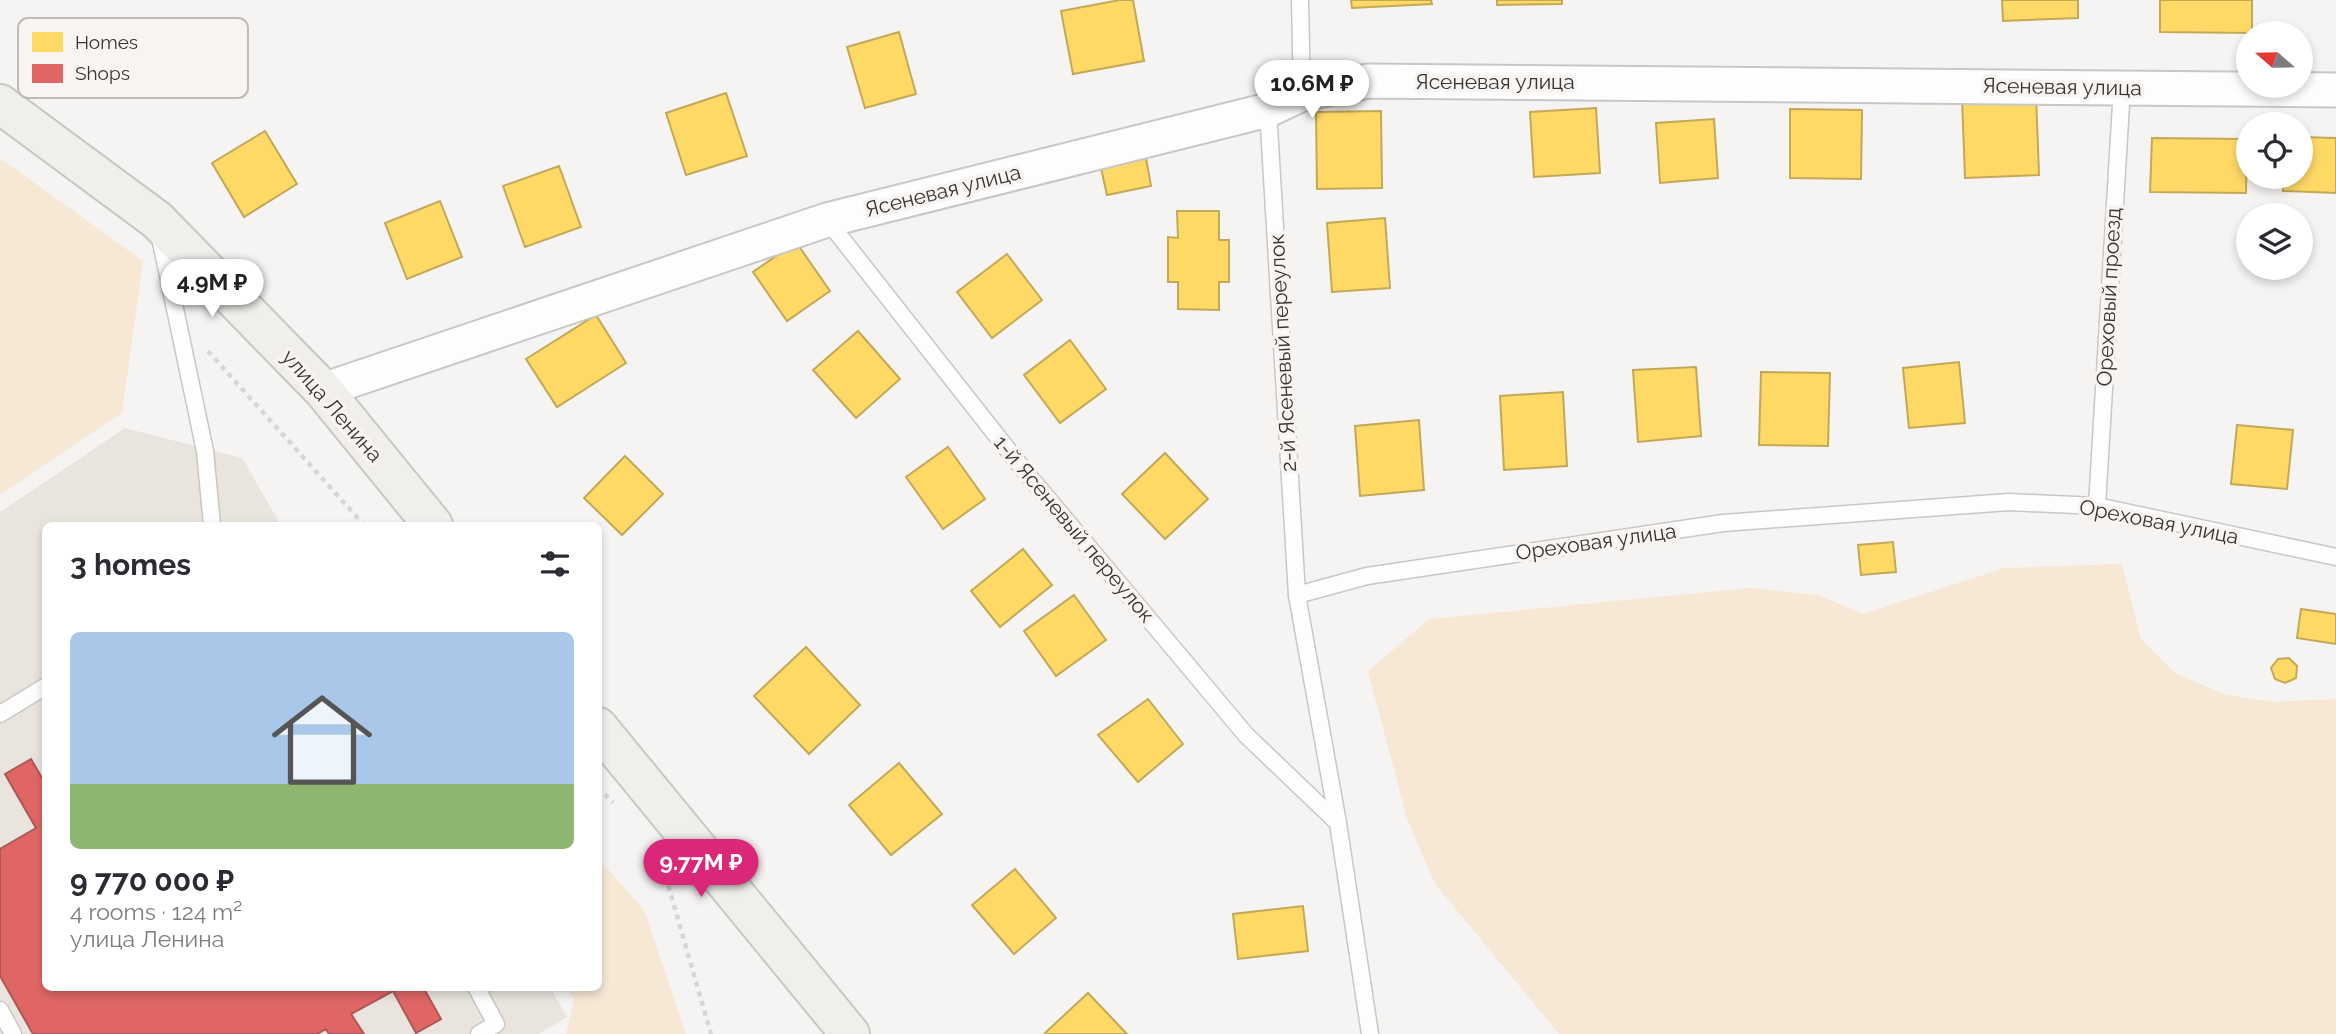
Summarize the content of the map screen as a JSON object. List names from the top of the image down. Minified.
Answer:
{"streets":{"main road":["улица Ленина"],"street":["Ясеневая улица"],"lane":["Ореховый проезд","2-й Ясеневый переулок","Ореховая улица","1-й Ясеневый переулок"]},"crossings":[["Ясеневая улица","Ореховый проезд"],["Ясеневая улица","2-й Ясеневый переулок"],["Ясеневая улица","улица Ленина"],["Ясеневая улица","1-й Ясеневый переулок"],["Ореховый проезд","Ореховая улица"],["2-й Ясеневый переулок","Ореховая улица"]],"legend":["Homes","Shops"],"north":"left","page":{"price":["10.6M ₽","4.9M ₽","9.77M ₽"],"heading":"3 homes","list":[{"name":"9 770 000 ₽","note":"4 rooms · 124 m² · улица Ленина"}]}}
